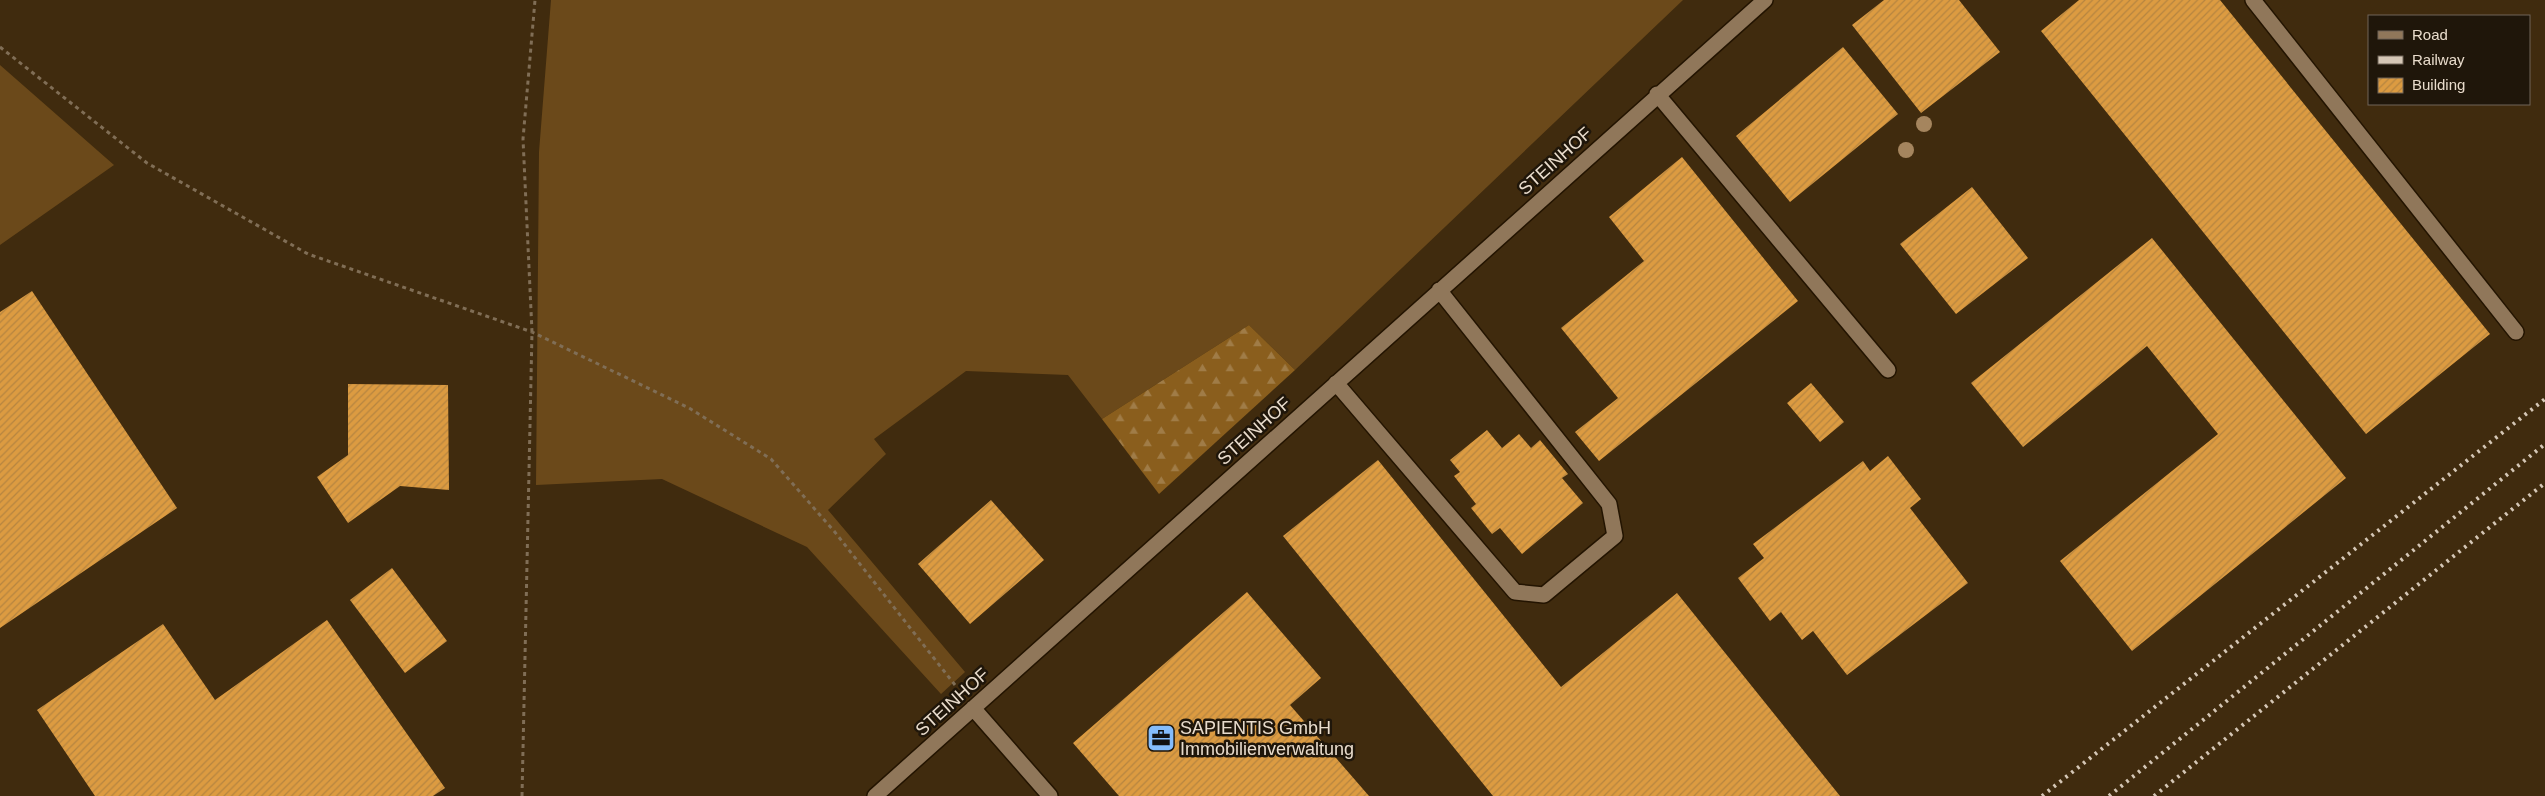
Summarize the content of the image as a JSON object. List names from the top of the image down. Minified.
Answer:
{"streets":{"street":["STEINHOF"]},"places":{"office":["SAPIENTIS GmbH Immobilienverwaltung"]},"legend":["Road","Railway","Building"]}
